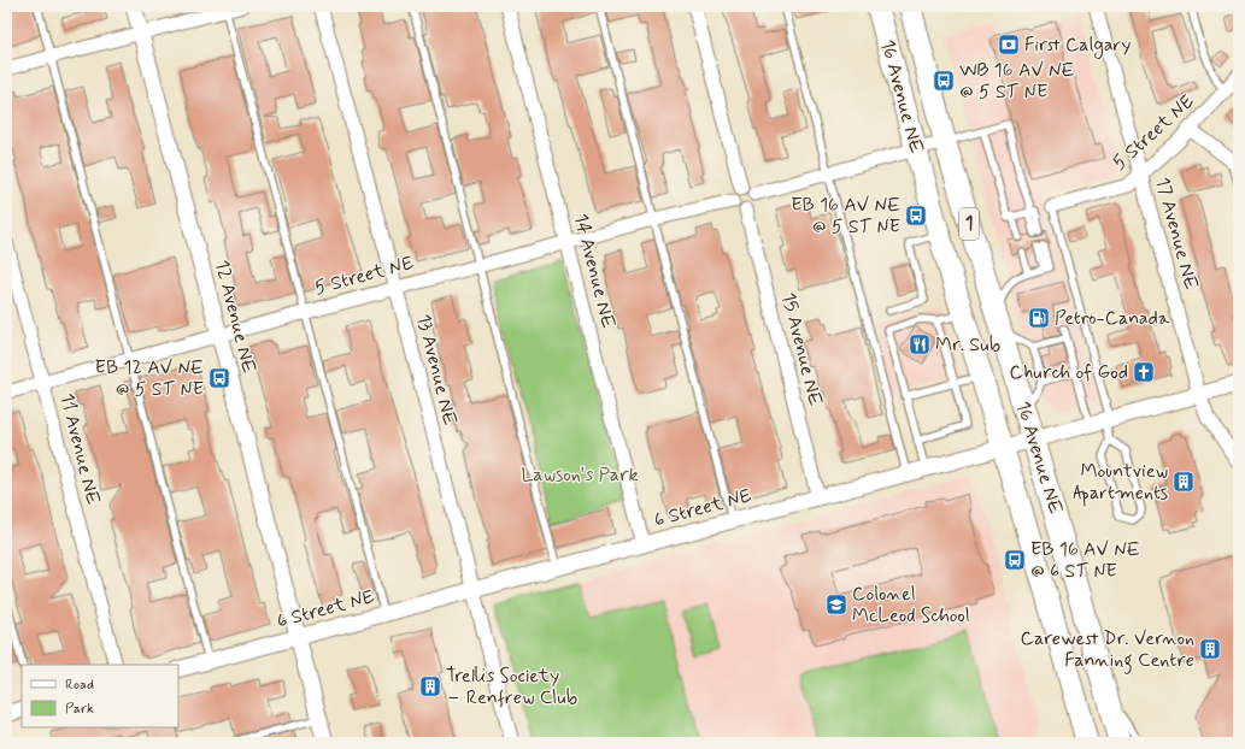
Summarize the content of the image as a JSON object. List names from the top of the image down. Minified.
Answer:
{"streets":{"highway":["16 Avenue NE","1"],"street":["5 Street NE","17 Avenue NE","14 Avenue NE","12 Avenue NE","15 Avenue NE","13 Avenue NE","11 Avenue NE","6 Street NE"]},"crossings":[["16 Avenue NE","6 Street NE"],["5 Street NE","17 Avenue NE"],["5 Street NE","14 Avenue NE"],["5 Street NE","12 Avenue NE"],["5 Street NE","15 Avenue NE"],["5 Street NE","13 Avenue NE"],["5 Street NE","11 Avenue NE"],["17 Avenue NE","6 Street NE"],["14 Avenue NE","6 Street NE"],["12 Avenue NE","6 Street NE"],["15 Avenue NE","6 Street NE"],["13 Avenue NE","6 Street NE"]],"parks":["Lawson's Park"],"places":{"bank":["First Calgary"],"bus stop":["WB 16 AV NE @ 5 ST NE","EB 16 AV NE @ 5 ST NE","EB 12 AV NE @ 5 ST NE","EB 16 AV NE @ 6 ST NE"],"fuel station":["Petro-Canada"],"restaurant":["Mr. Sub"],"church":["Church of God"],"building":["Mountview Apartments","Carewest Dr. Vernon Fanning Centre","Trellis Society – Renfrew Club"],"school or university":["Colonel McLeod School"]},"legend":["Road","Park"]}
